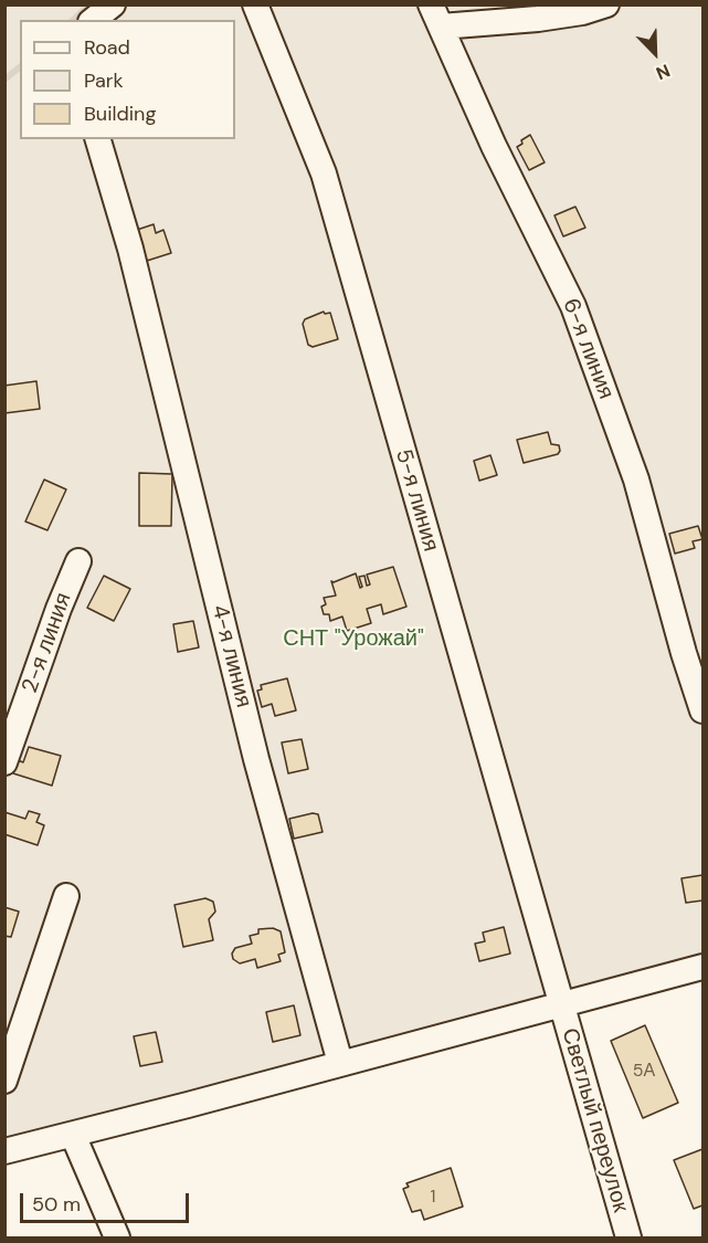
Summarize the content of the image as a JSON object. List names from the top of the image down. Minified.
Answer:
{"streets":{"street":["6-я линия","5-я линия","2-я линия","4-я линия","Светлый переулок"]},"crossings":[["5-я линия","Светлый переулок"]],"parks":["СНТ \"Урожай\""],"house_numbers":["5А","1"],"legend":["Road","Park","Building"],"scale_bar":"50 m","north":"bottom right"}
